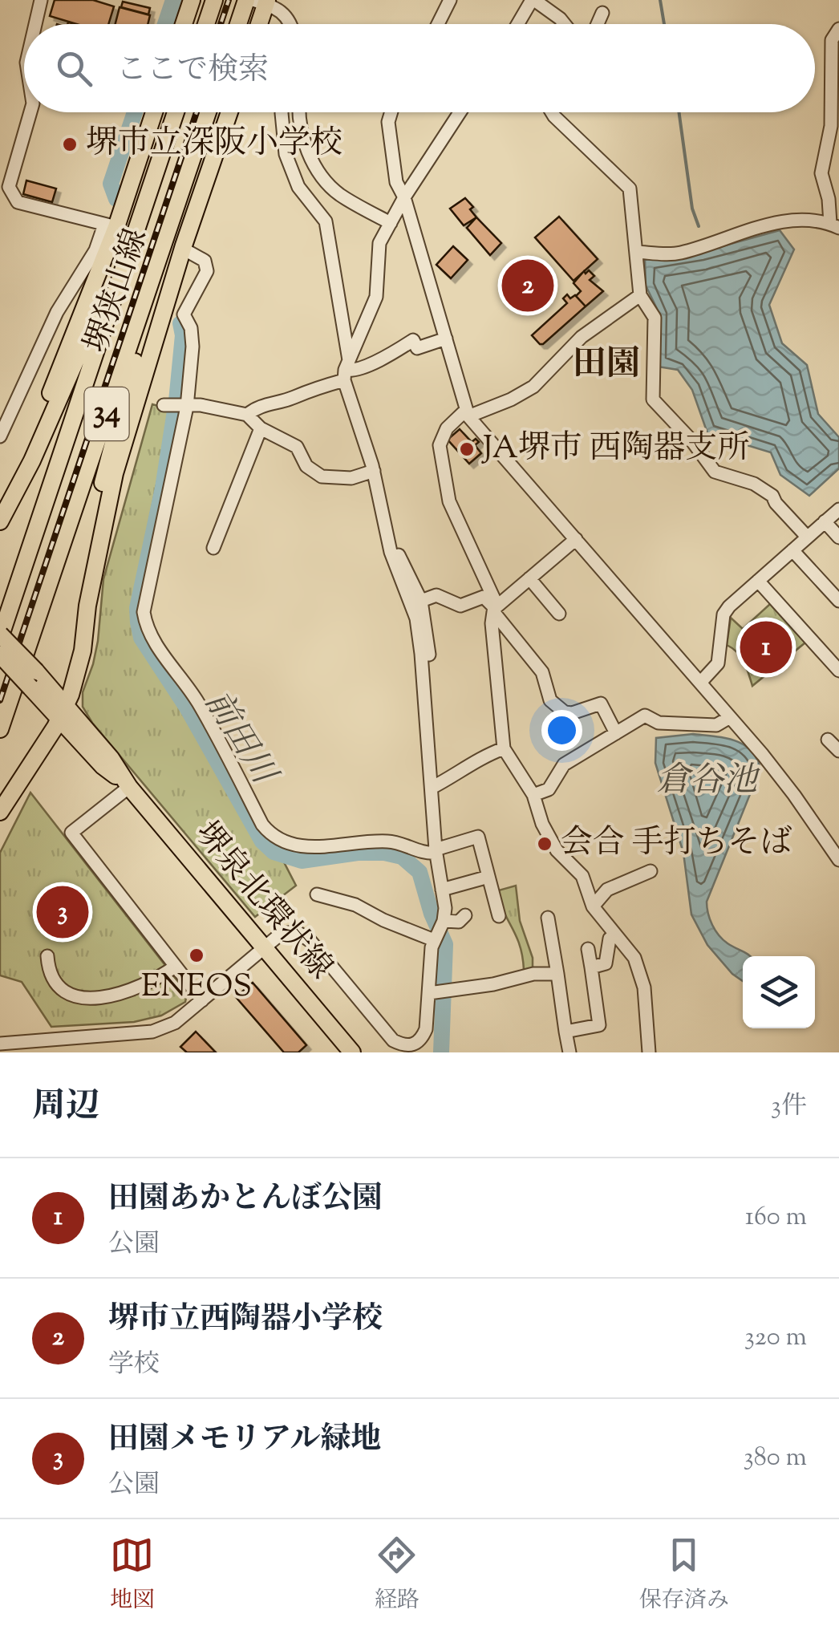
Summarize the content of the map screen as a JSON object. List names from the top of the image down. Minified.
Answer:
{"streets":{"main road":["堺狭山線","34","堺泉北環状線"]},"crossings":[["堺狭山線","堺泉北環状線"]],"districts":["田園"],"water":["前田川","倉谷池"],"places":["堺市立深阪小学校","JA堺市 西陶器支所","会合 手打ちそば","ENEOS"],"page":{"search":"ここで検索","pins":["2","1","3"],"heading":["周辺","3件"],"list":[{"mark":"1","name":"田園あかとんぼ公園","note":"公園","value":"160 m"},{"mark":"2","name":"堺市立西陶器小学校","note":"学校","value":"320 m"},{"mark":"3","name":"田園メモリアル緑地","note":"公園","value":"380 m"}],"nav":["地図","経路","保存済み"]}}
